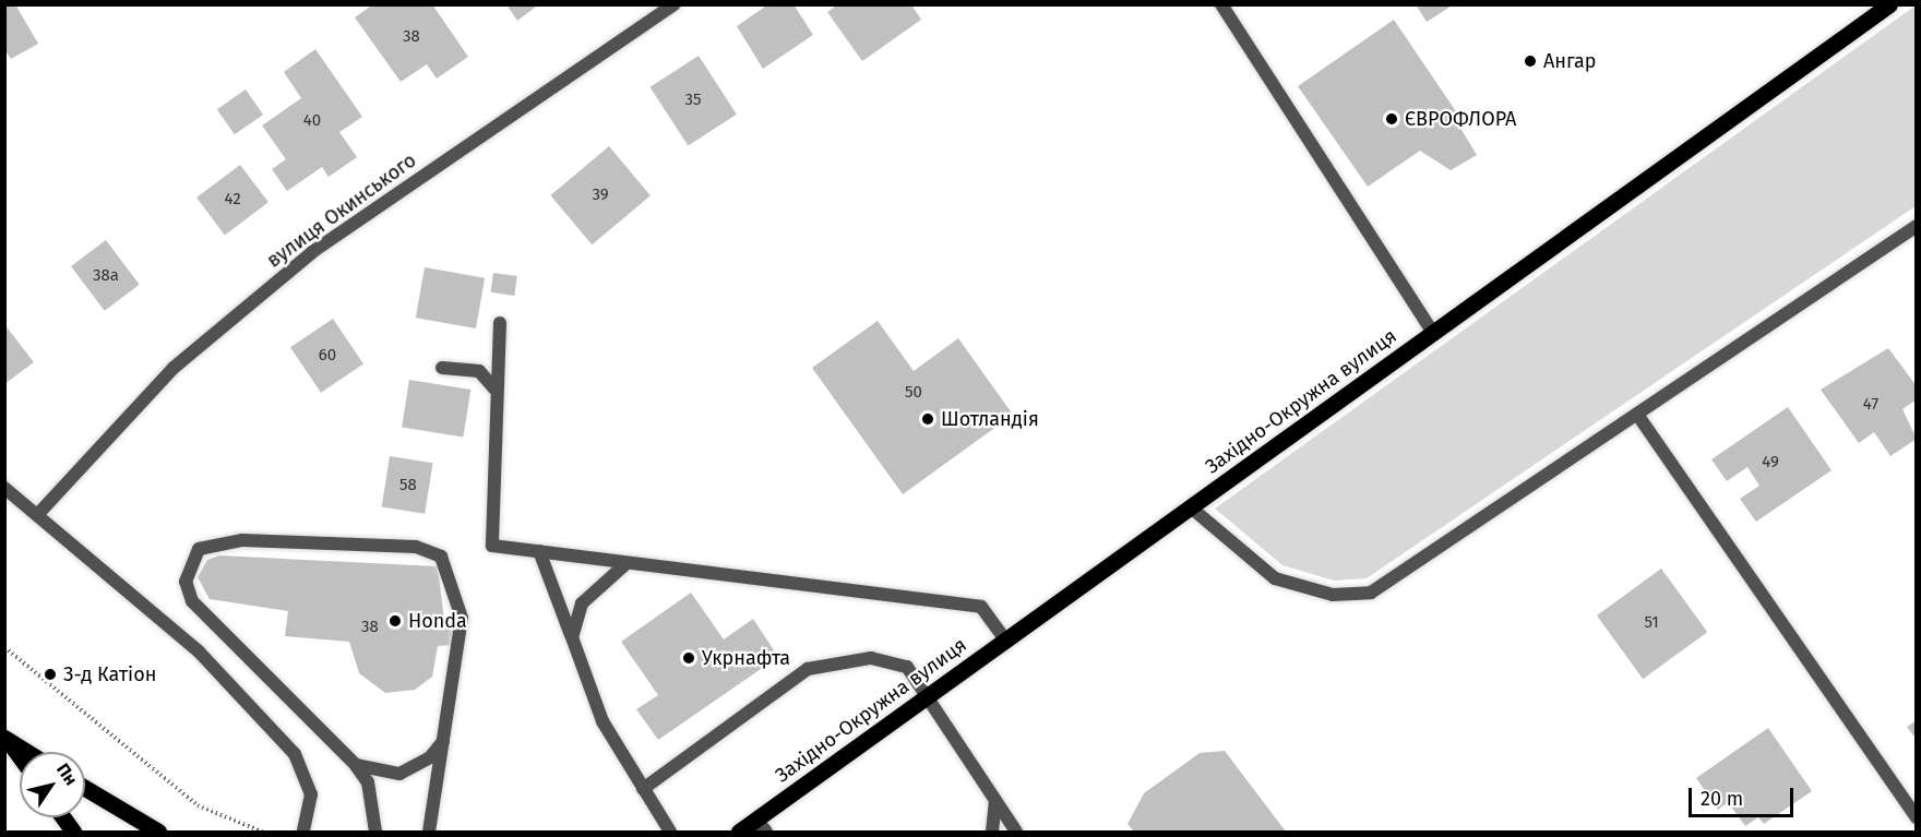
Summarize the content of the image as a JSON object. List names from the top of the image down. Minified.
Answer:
{"streets":{"main road":["Західно-Окружна вулиця"],"street":["вулиця Окинського"]},"places":["Ангар","ЄВРОФЛОРА","Шотландія","Honda","Укрнафта","З-д Катіон"],"house_numbers":["38","35","40","39","42","38а","60","50","47","49","58","51","38"],"scale_bar":"20 m","north":"top right"}
